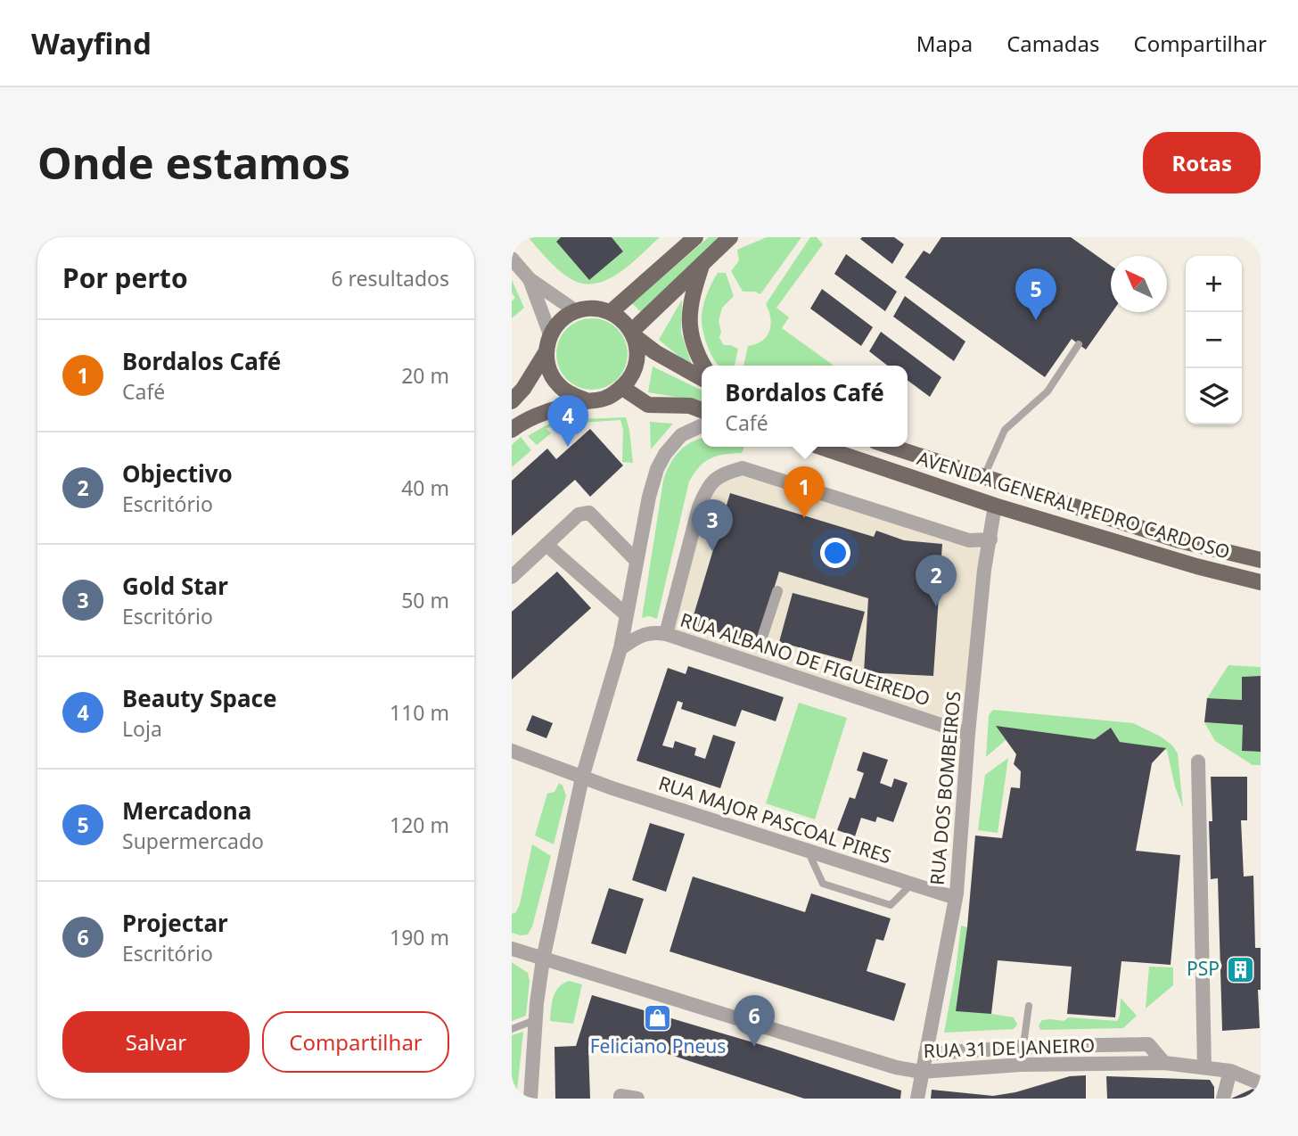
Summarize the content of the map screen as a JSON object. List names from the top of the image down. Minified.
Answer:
{"streets":{"main road":["AVENIDA GENERAL PEDRO CARDOSO"],"street":["RUA ALBANO DE FIGUEIREDO","RUA DOS BOMBEIROS","RUA MAJOR PASCOAL PIRES","RUA 31 DE JANEIRO"]},"crossings":[["AVENIDA GENERAL PEDRO CARDOSO","RUA DOS BOMBEIROS"],["RUA ALBANO DE FIGUEIREDO","RUA DOS BOMBEIROS"],["RUA DOS BOMBEIROS","RUA MAJOR PASCOAL PIRES"],["RUA DOS BOMBEIROS","RUA 31 DE JANEIRO"]],"places":{"building":["PSP"],"shop":["Feliciano Pneus"]},"north":"top left","page":{"header":"Wayfind","nav":["Mapa","Camadas","Compartilhar"],"buttons":["Rotas",["Salvar","Compartilhar"]],"title":"Onde estamos","heading":["Por perto","6 resultados"],"map_buttons":["+","−"],"pins":["5","4","1","3","2","6"],"list":[{"mark":"1","name":"Bordalos Café","note":"Café","value":"20 m"},{"mark":"2","name":"Objectivo","note":"Escritório","value":"40 m"},{"mark":"3","name":"Gold Star","note":"Escritório","value":"50 m"},{"mark":"4","name":"Beauty Space","note":"Loja","value":"110 m"},{"mark":"5","name":"Mercadona","note":"Supermercado","value":"120 m"},{"mark":"6","name":"Projectar","note":"Escritório","value":"190 m"}],"popup":["Bordalos Café","Café"]}}
